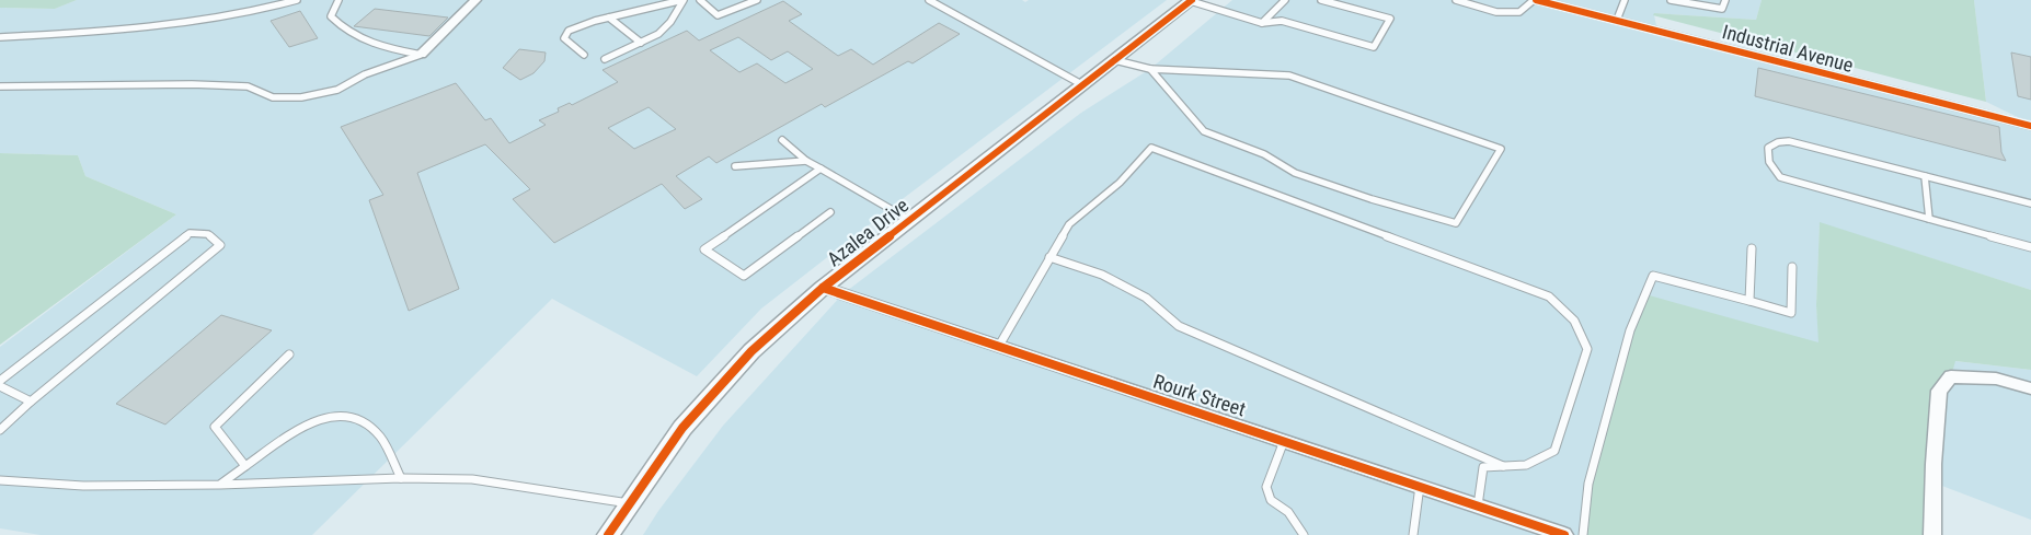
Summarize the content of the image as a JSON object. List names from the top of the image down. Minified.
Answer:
{"streets":{"street":["Industrial Avenue","Azalea Drive","Rourk Street"]},"crossings":[["Azalea Drive","Rourk Street"]]}
